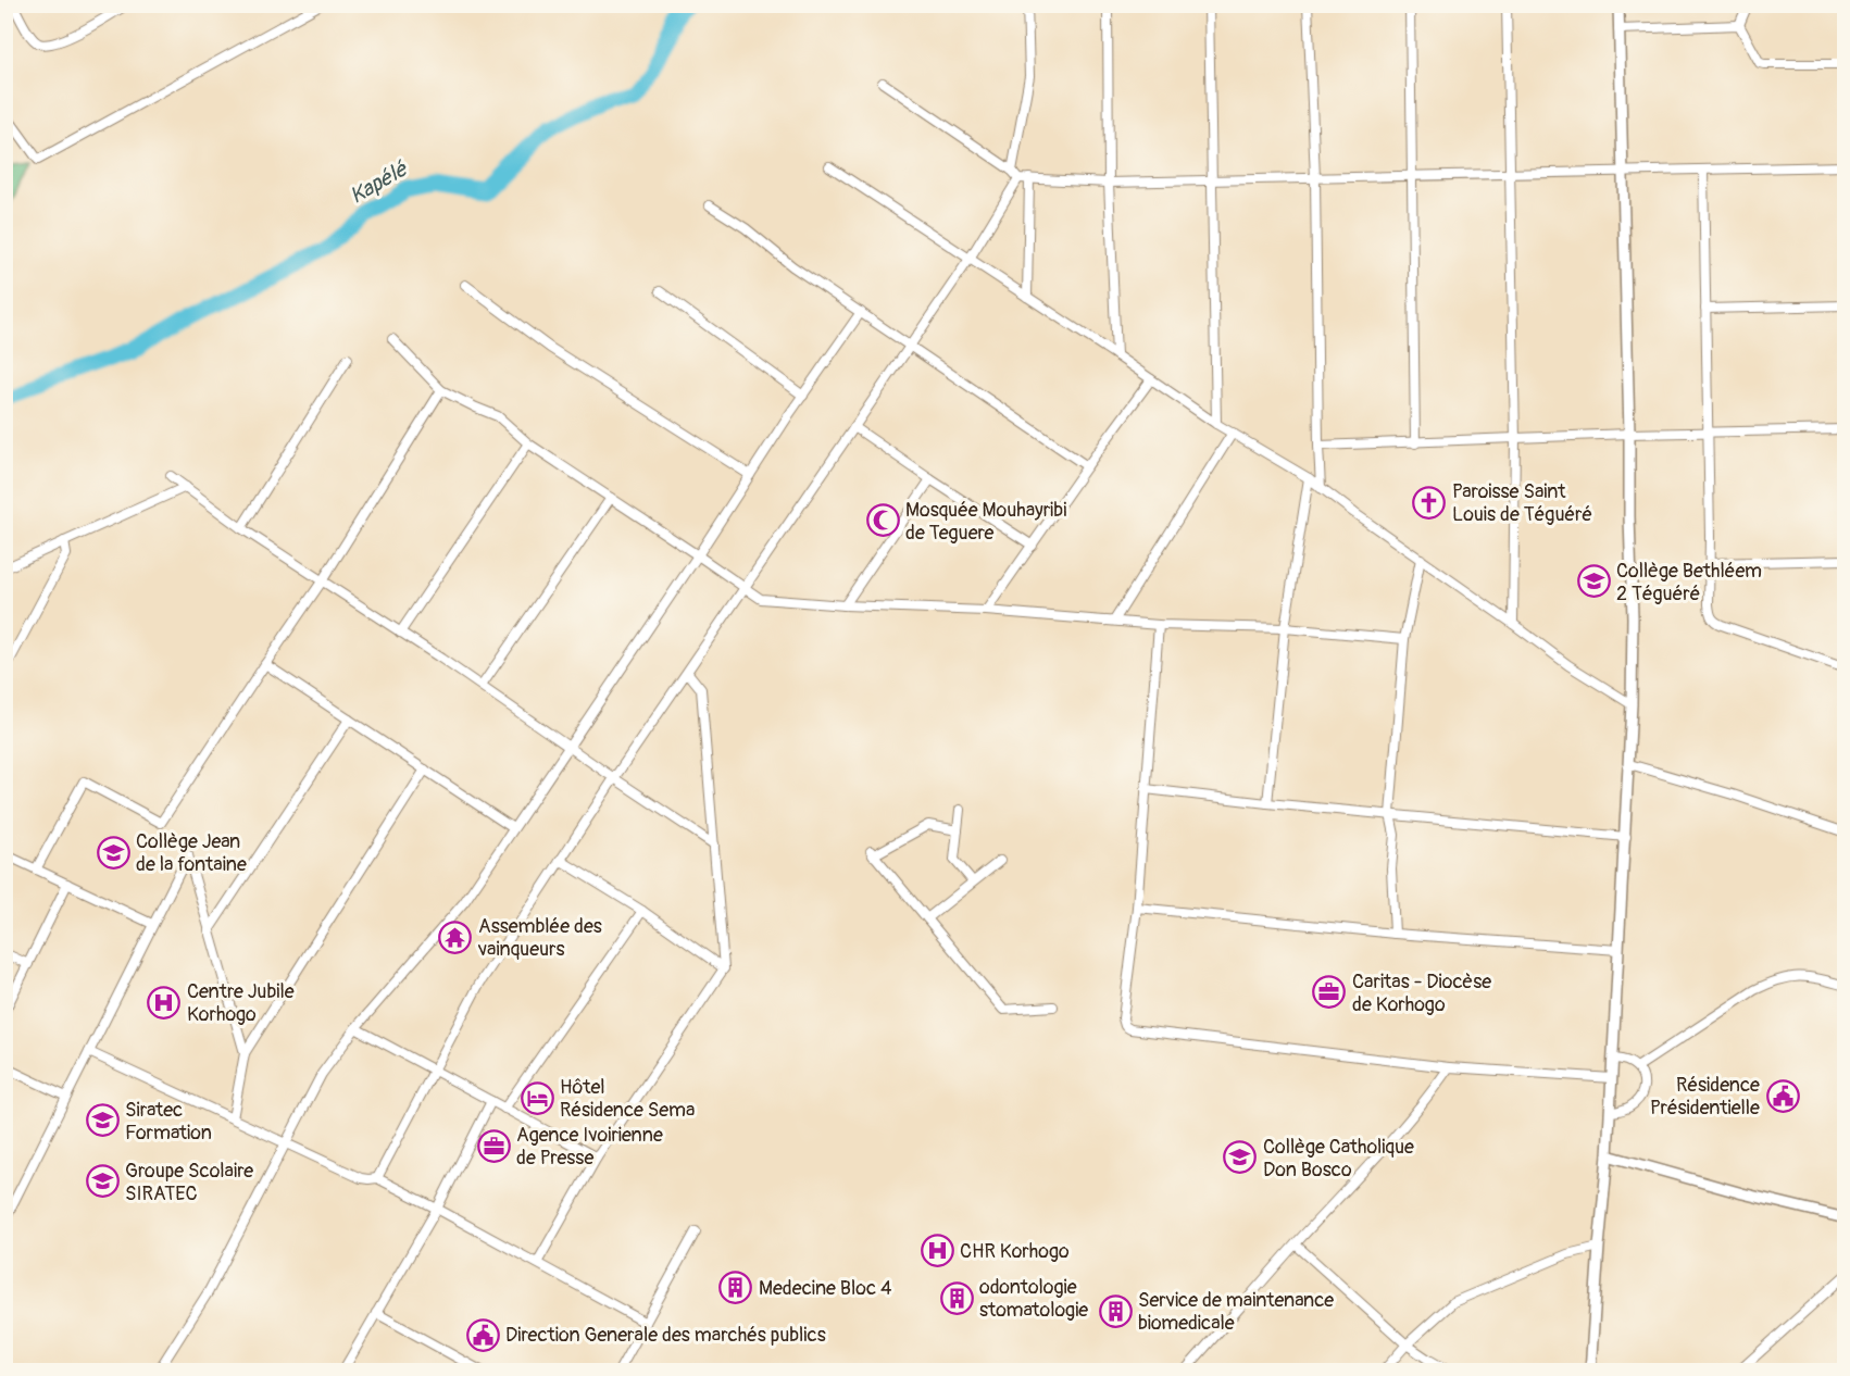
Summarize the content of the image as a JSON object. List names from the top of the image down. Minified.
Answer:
{"water":["Kapélé"],"places":{"church":["Paroisse Saint Louis de Téguéré"],"mosque":["Mosquée Mouhayribi de Teguere"],"school or university":["Collège Bethléem 2 Téguéré","Collège Jean de la fontaine","Siratec Formation","Collège Catholique Don Bosco","Groupe Scolaire SIRATEC"],"temple":["Assemblée des vainqueurs"],"office":["Caritas - Diocèse de Korhogo","Agence Ivoirienne de Presse"],"hospital":["Centre Jubile Korhogo","CHR Korhogo"],"public building":["Résidence Présidentielle","Direction Generale des marchés publics"],"hotel":["Hôtel Résidence Sema"],"building":["Medecine Bloc 4","odontologie stomatologie","Service de maintenance biomedicale"]}}
